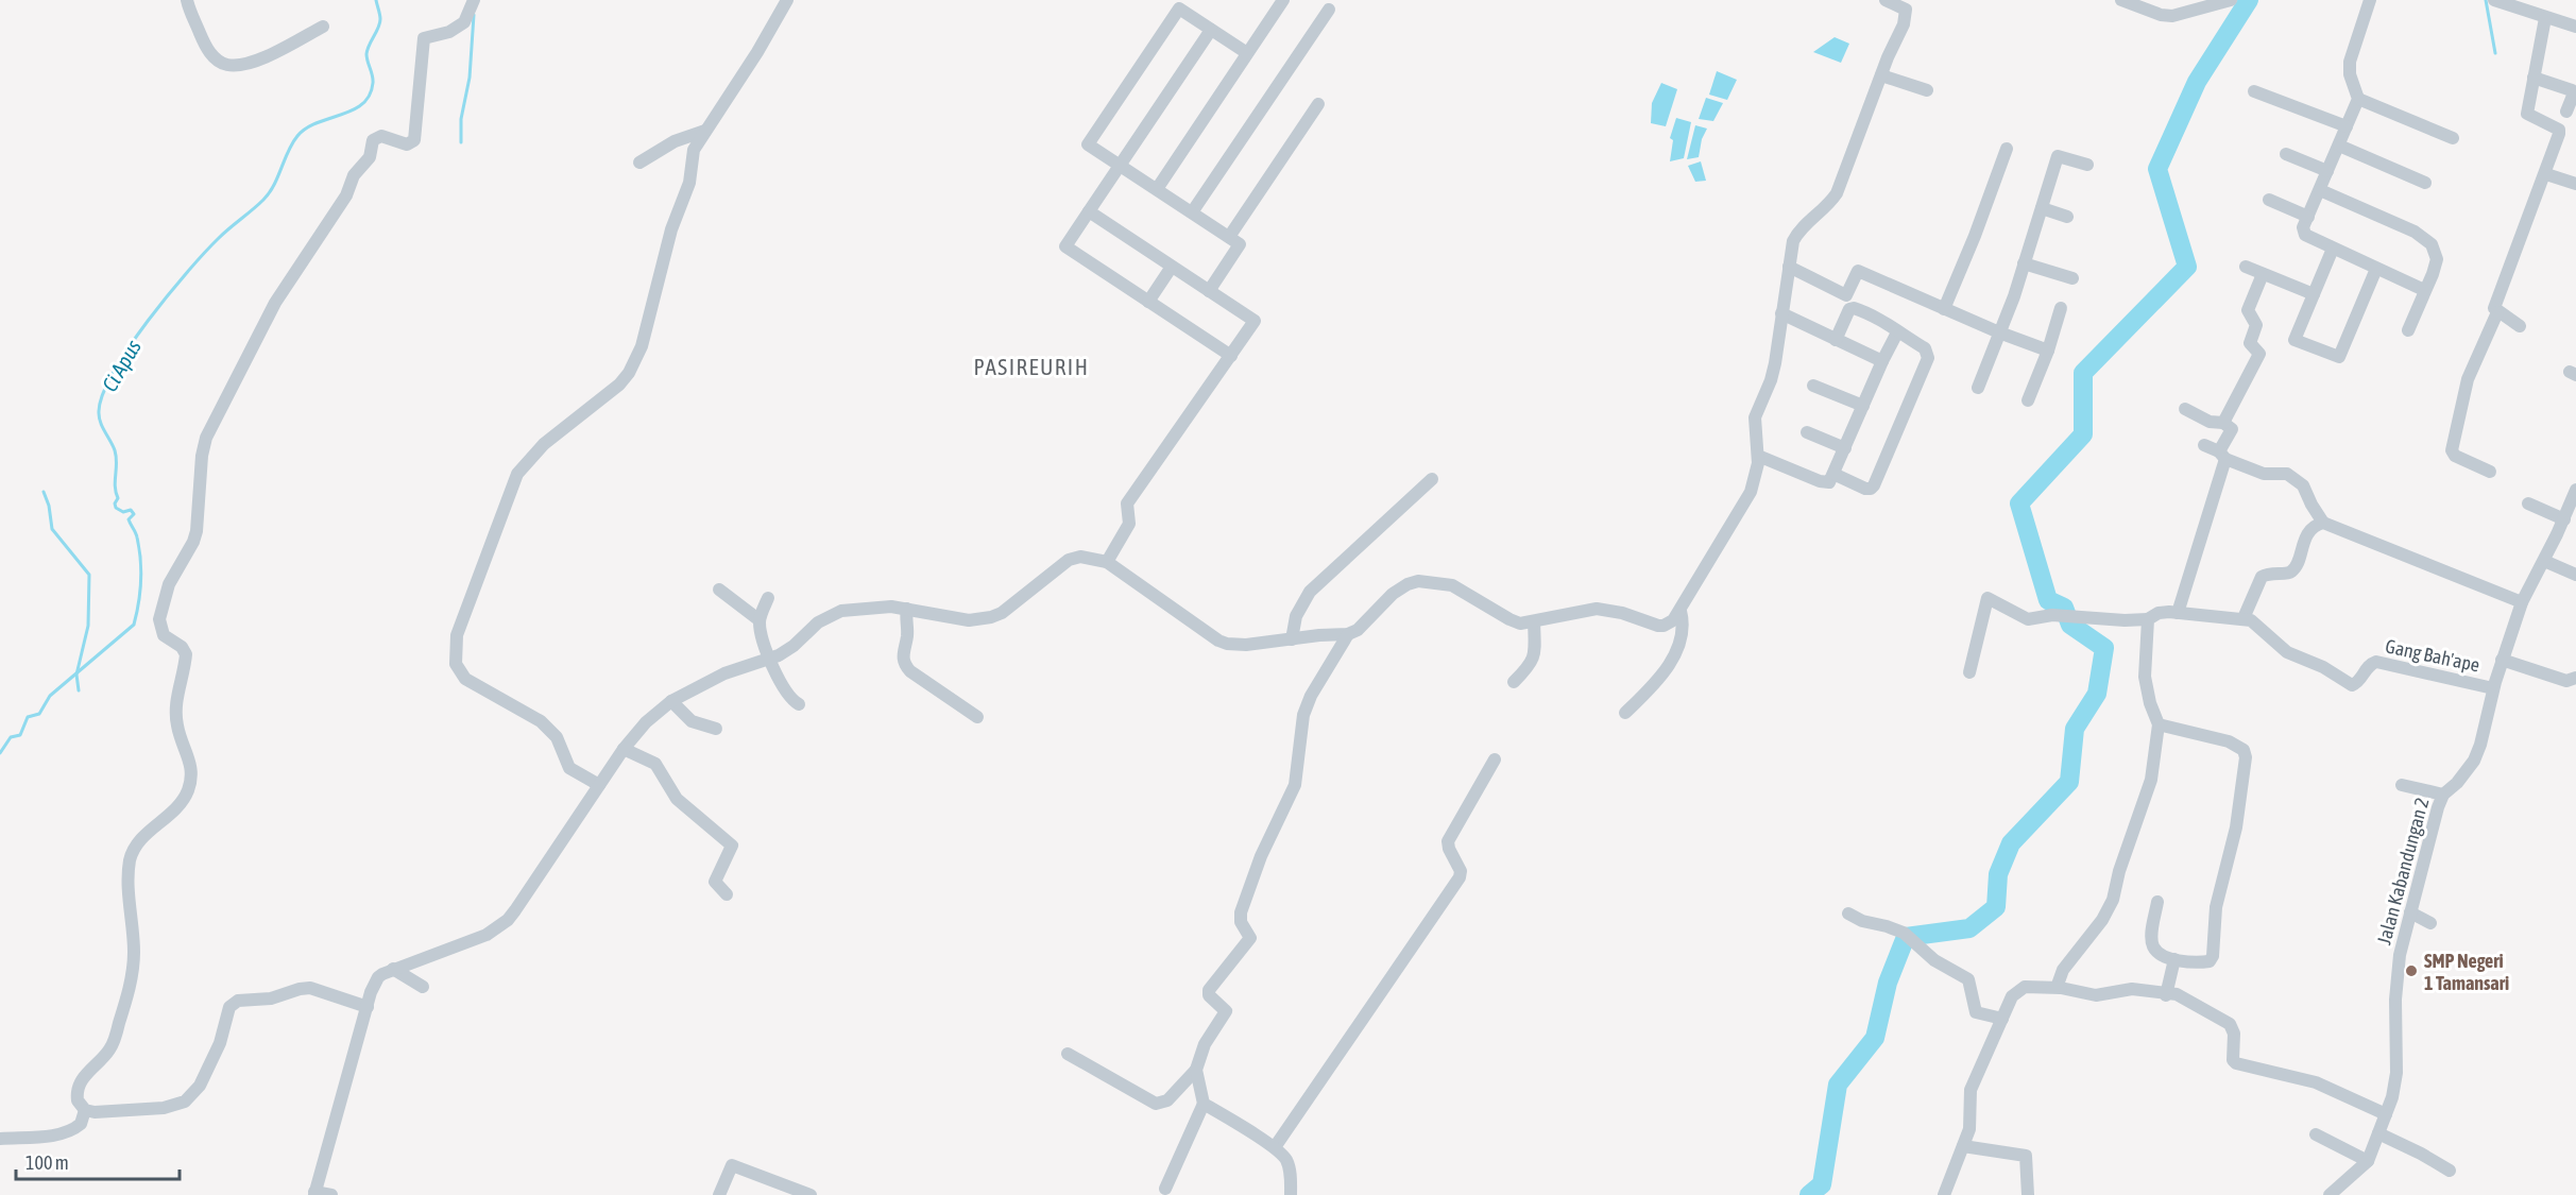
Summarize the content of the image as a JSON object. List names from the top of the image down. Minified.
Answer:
{"streets":{"street":["Gang Bah'ape","Jalan Kabandungan 2"]},"crossings":[["Gang Bah'ape","Jalan Kabandungan 2"]],"districts":["PASIREURIH"],"water":["Ci Apus"],"places":["SMP Negeri 1 Tamansari"],"scale_bar":"100 m"}
